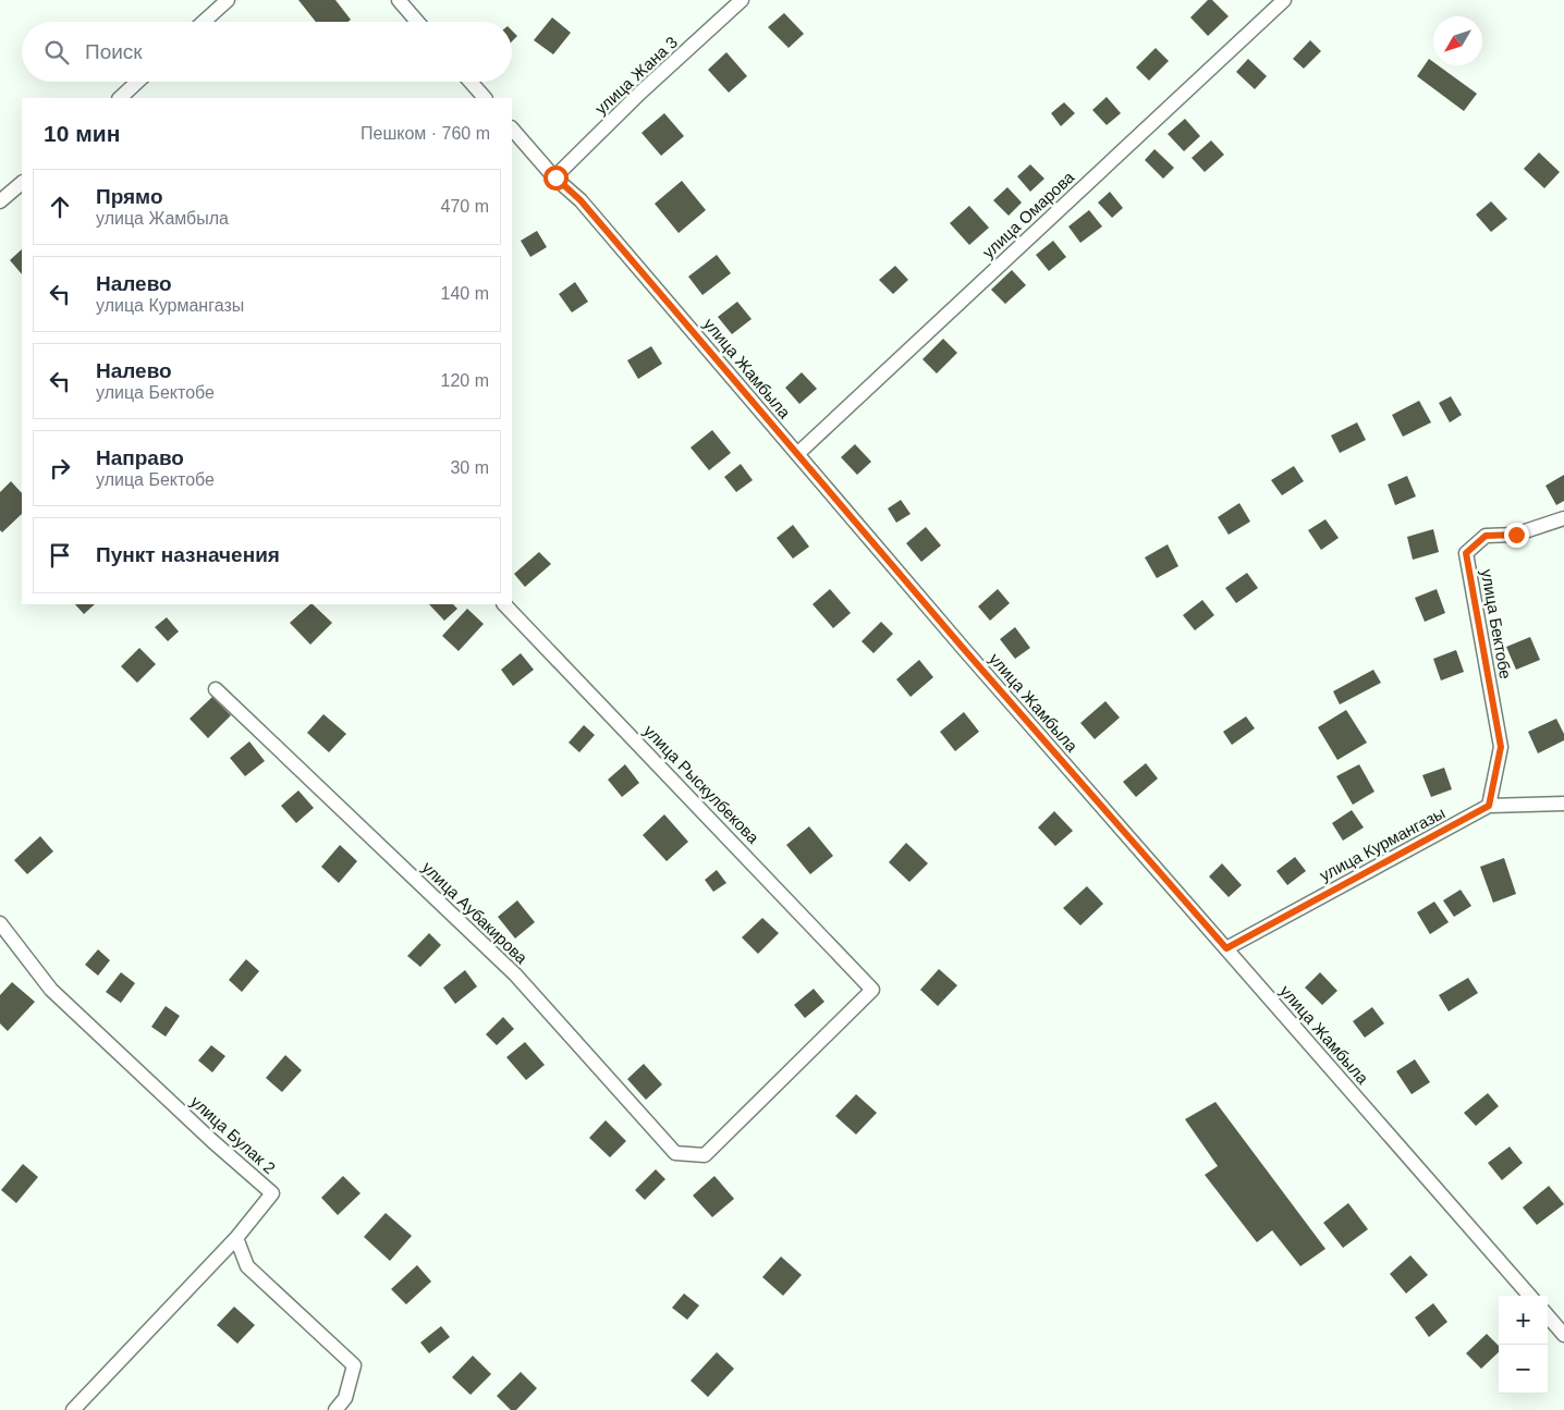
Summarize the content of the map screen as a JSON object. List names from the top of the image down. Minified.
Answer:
{"streets":{"street":["улица Жана 3","улица Омарова","улица Жамбыла","улица Бектобе","улица Рыскулбекова","улица Курмангазы","улица Аубакирова","улица Булак 2"]},"crossings":[["улица Жана 3","улица Жамбыла"],["улица Омарова","улица Жамбыла"],["улица Жамбыла","улица Курмангазы"],["улица Бектобе","улица Курмангазы"],["улица Рыскулбекова","улица Аубакирова"]],"north":"bottom left","page":{"search":"Поиск","heading":["10 мин","Пешком · 760 m"],"list":[["Прямо","улица Жамбыла","470 m"],["Налево","улица Курмангазы","140 m"],["Налево","улица Бектобе","120 m"],["Направо","улица Бектобе","30 m"],"Пункт назначения"],"map_buttons":["+","−"]}}
